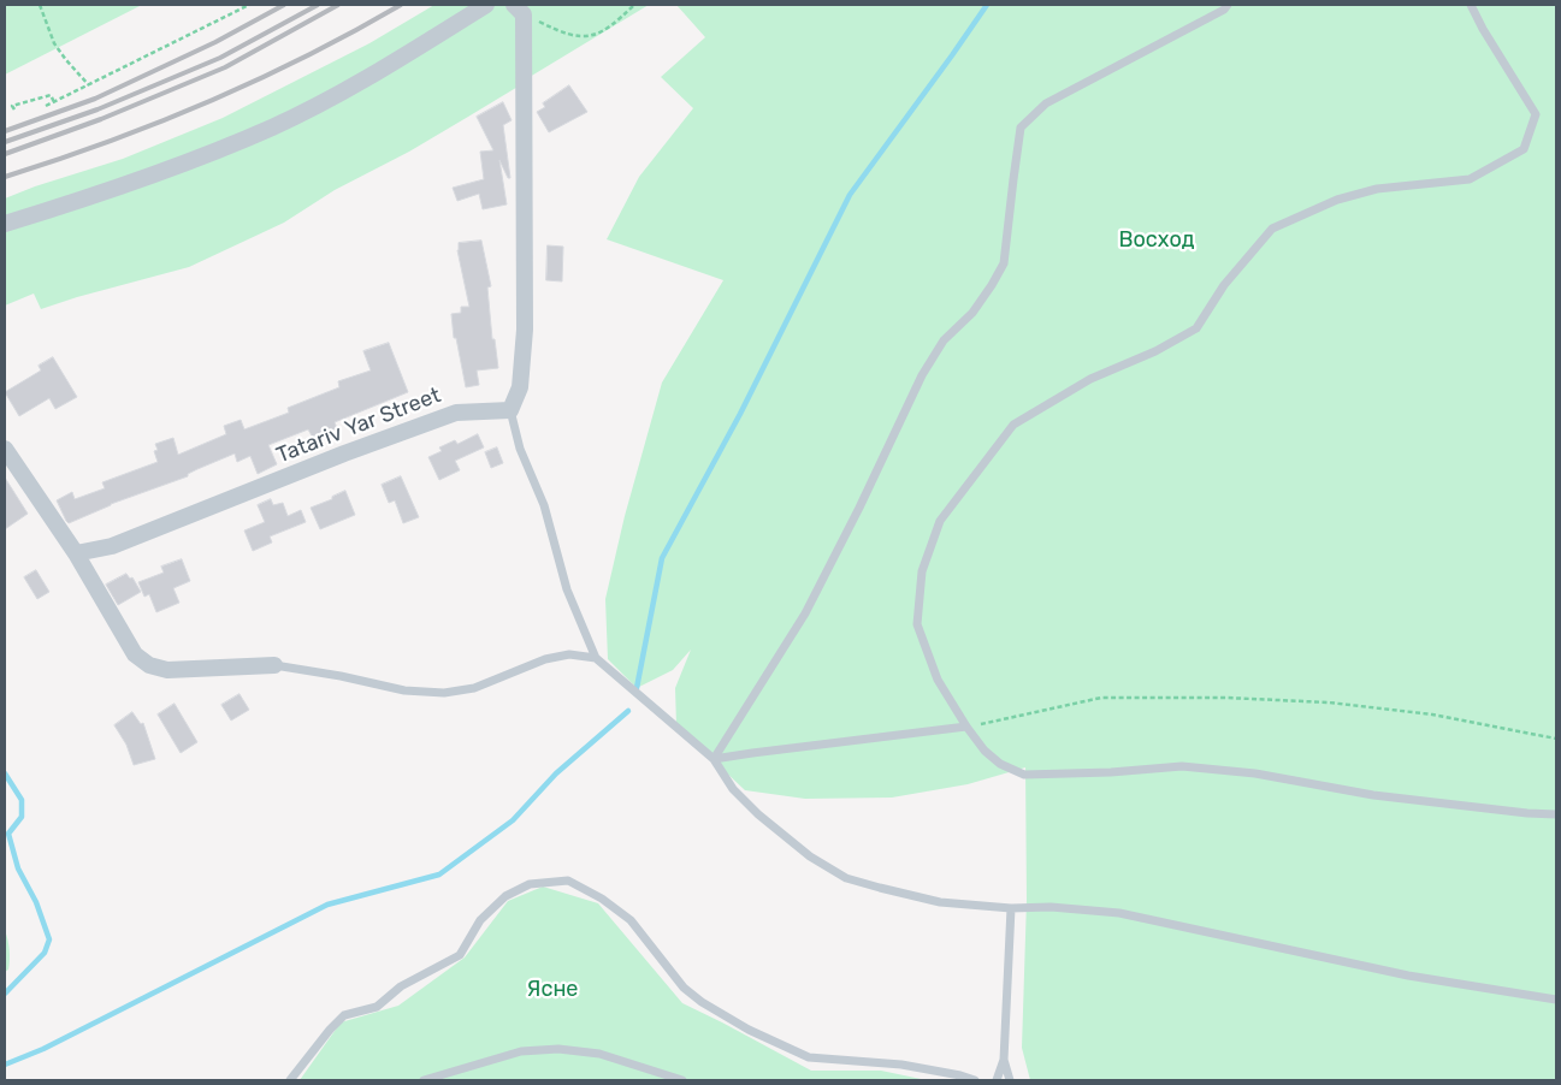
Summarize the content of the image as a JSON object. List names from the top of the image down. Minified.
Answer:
{"streets":{"street":["Tatariv Yar Street"]},"parks":["Восход","Ясне"]}
